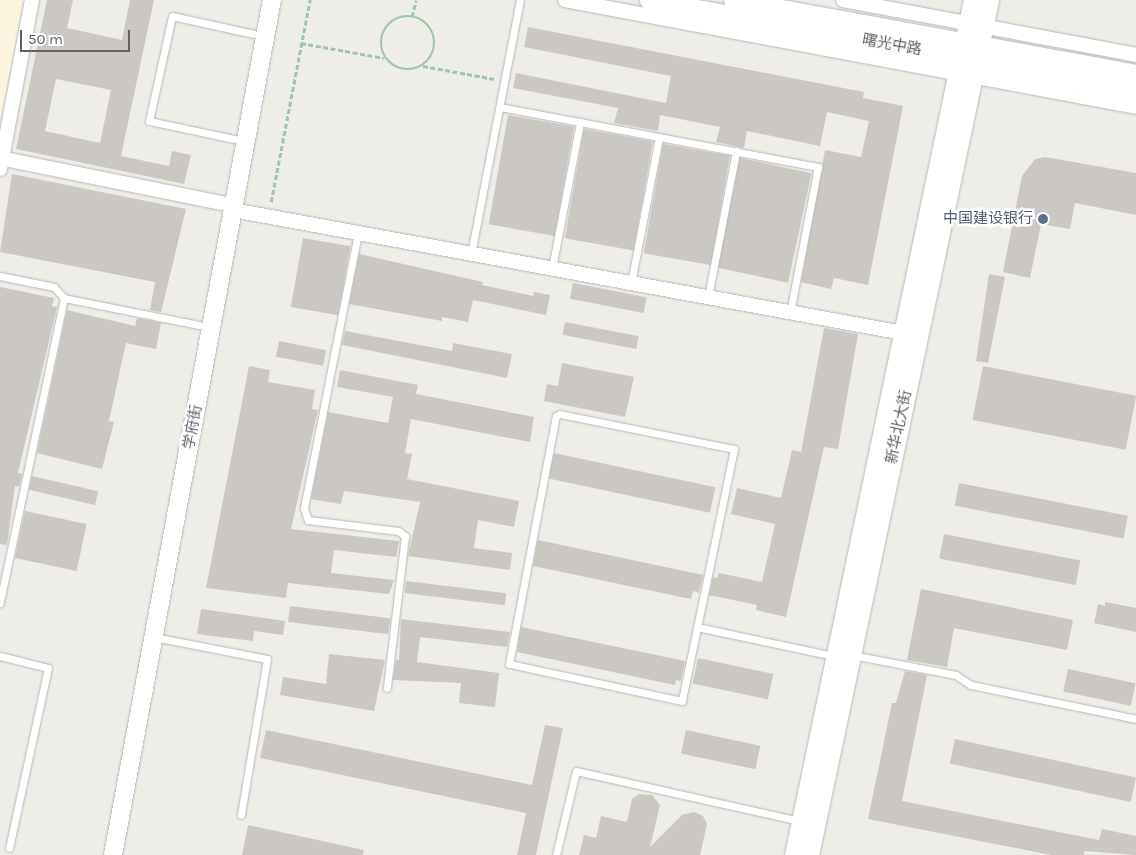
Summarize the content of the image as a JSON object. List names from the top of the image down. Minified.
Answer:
{"streets":{"main road":["曙光中路","新华北大街"],"street":["学府街"]},"crossings":[["曙光中路","新华北大街"]],"places":["中国建设银行"],"scale_bar":"50 m"}
